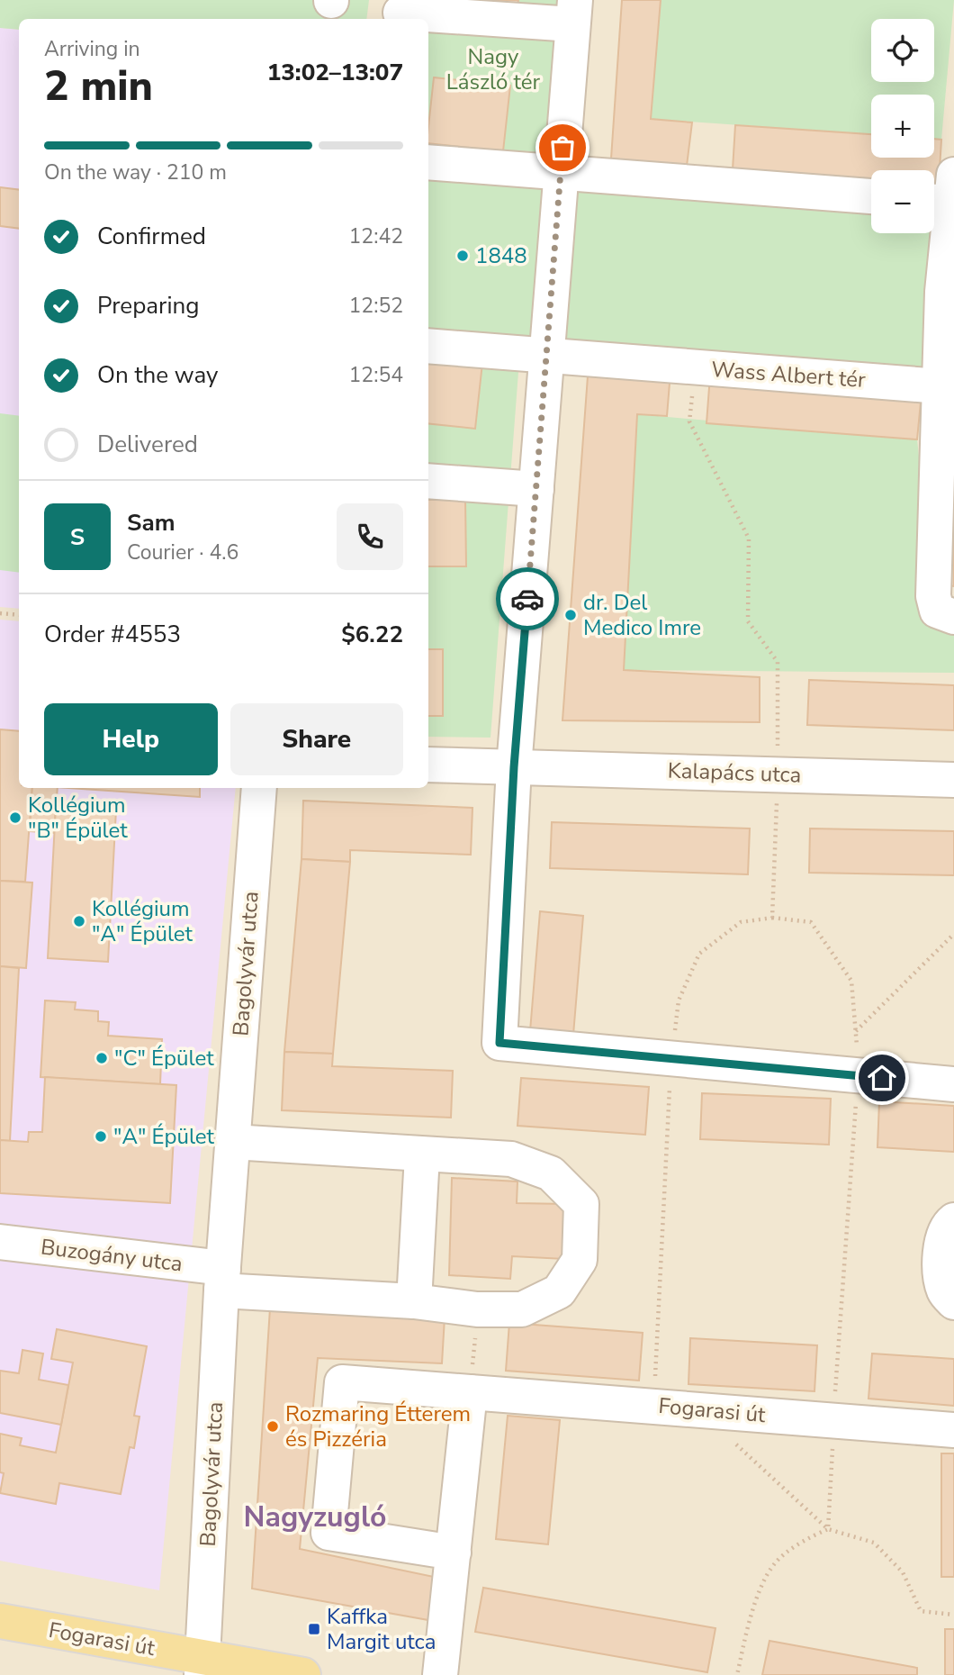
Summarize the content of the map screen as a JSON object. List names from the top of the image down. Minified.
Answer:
{"streets":{"main road":["Fogarasi út"],"street":["Wass Albert tér","Kalapács utca","Bagolyvár utca","Buzogány utca"]},"crossings":[["Bagolyvár utca","Buzogány utca"],["Bagolyvár utca","Fogarasi út"]],"districts":["Nagyzugló"],"parks":["Nagy László tér"],"places":{"other":["1848","dr. Del Medico Imre","Kollégium \"B\" Épület","Kollégium \"A\" Épület","\"C\" Épület","\"A\" Épület","Rozmaring Étterem és Pizzéria"],"transit":["Kaffka Margit utca"]},"page":{"map_buttons":["+","−"],"heading":["2 min","Arriving in","13:02–13:07"],"panel":["Sam","Courier · 4.6","Order #4553","$6.22"],"bar":"On the way · 210 m","list":[["Confirmed","12:42"],["Preparing","12:52"],["On the way","12:54"],"Delivered"],"round":"S","buttons":["Help","Share"]}}
